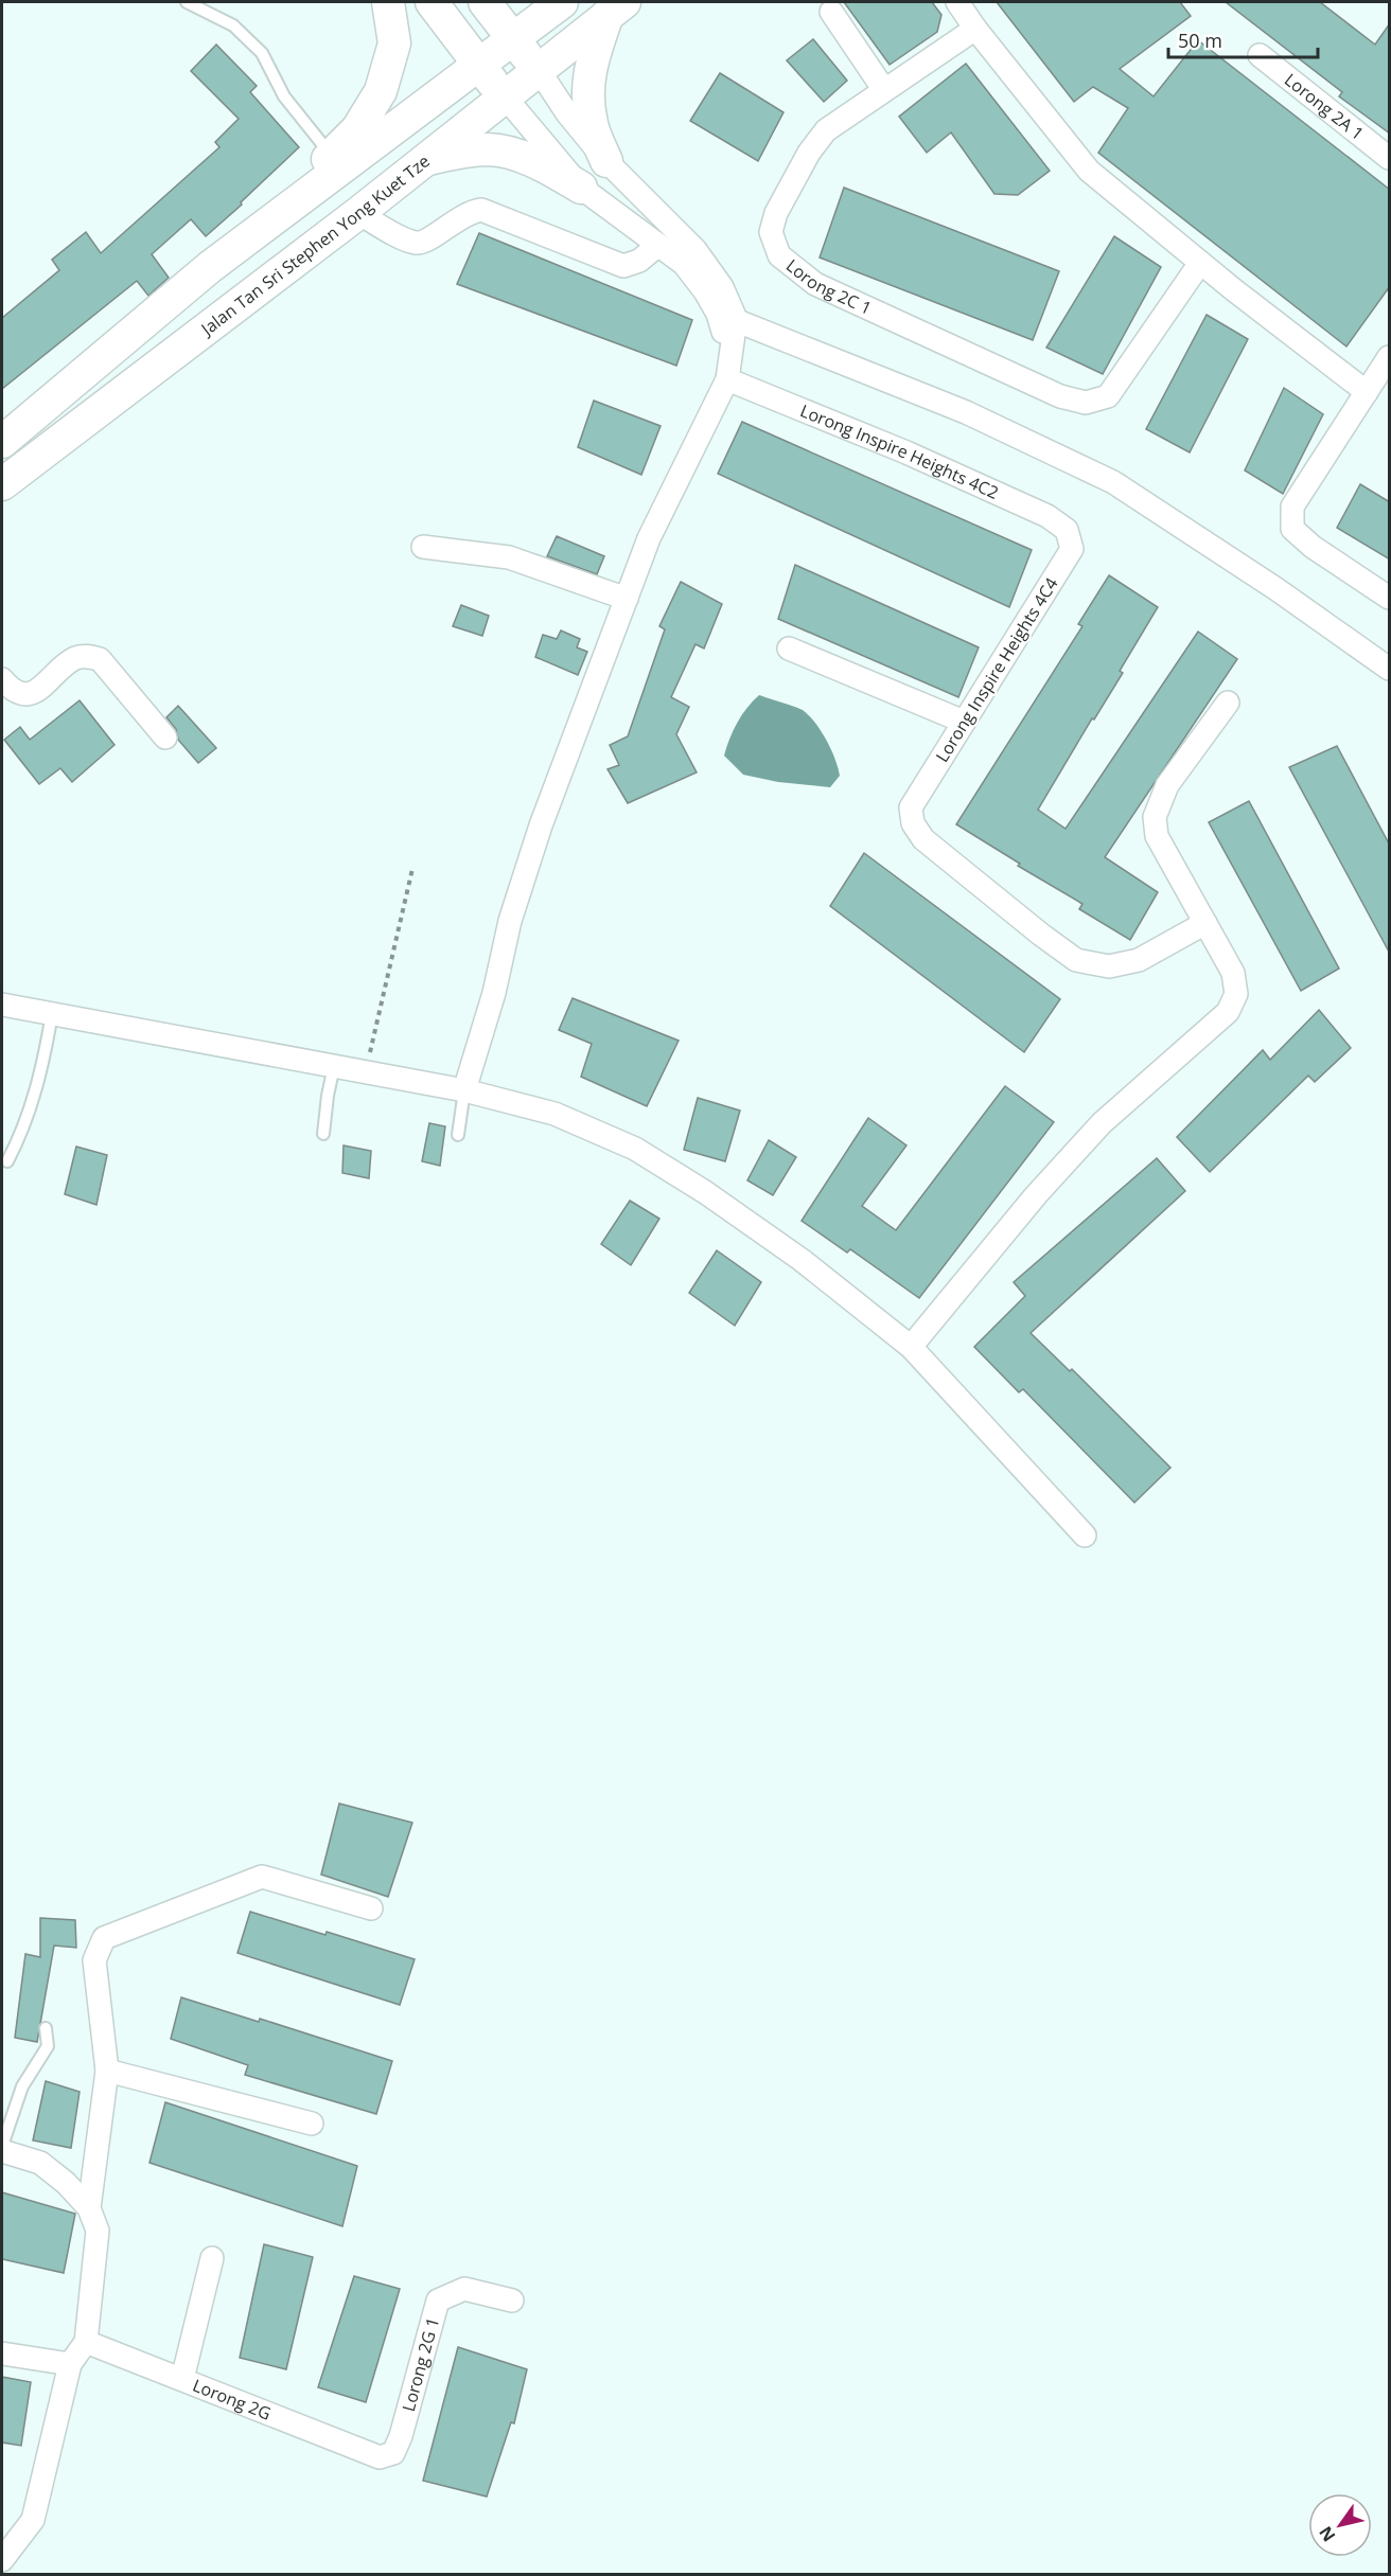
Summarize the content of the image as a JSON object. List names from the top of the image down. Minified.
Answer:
{"streets":{"main road":["Jalan Tan Sri Stephen Yong Kuet Tze"],"street":["Lorong 2A 1","Lorong 2C 1","Lorong Inspire Heights 4C2","Lorong Inspire Heights 4C4","Lorong 2G 1","Lorong 2G"]},"crossings":[["Lorong Inspire Heights 4C2","Lorong Inspire Heights 4C4"],["Lorong 2G 1","Lorong 2G"]],"scale_bar":"50 m","north":"bottom left"}
